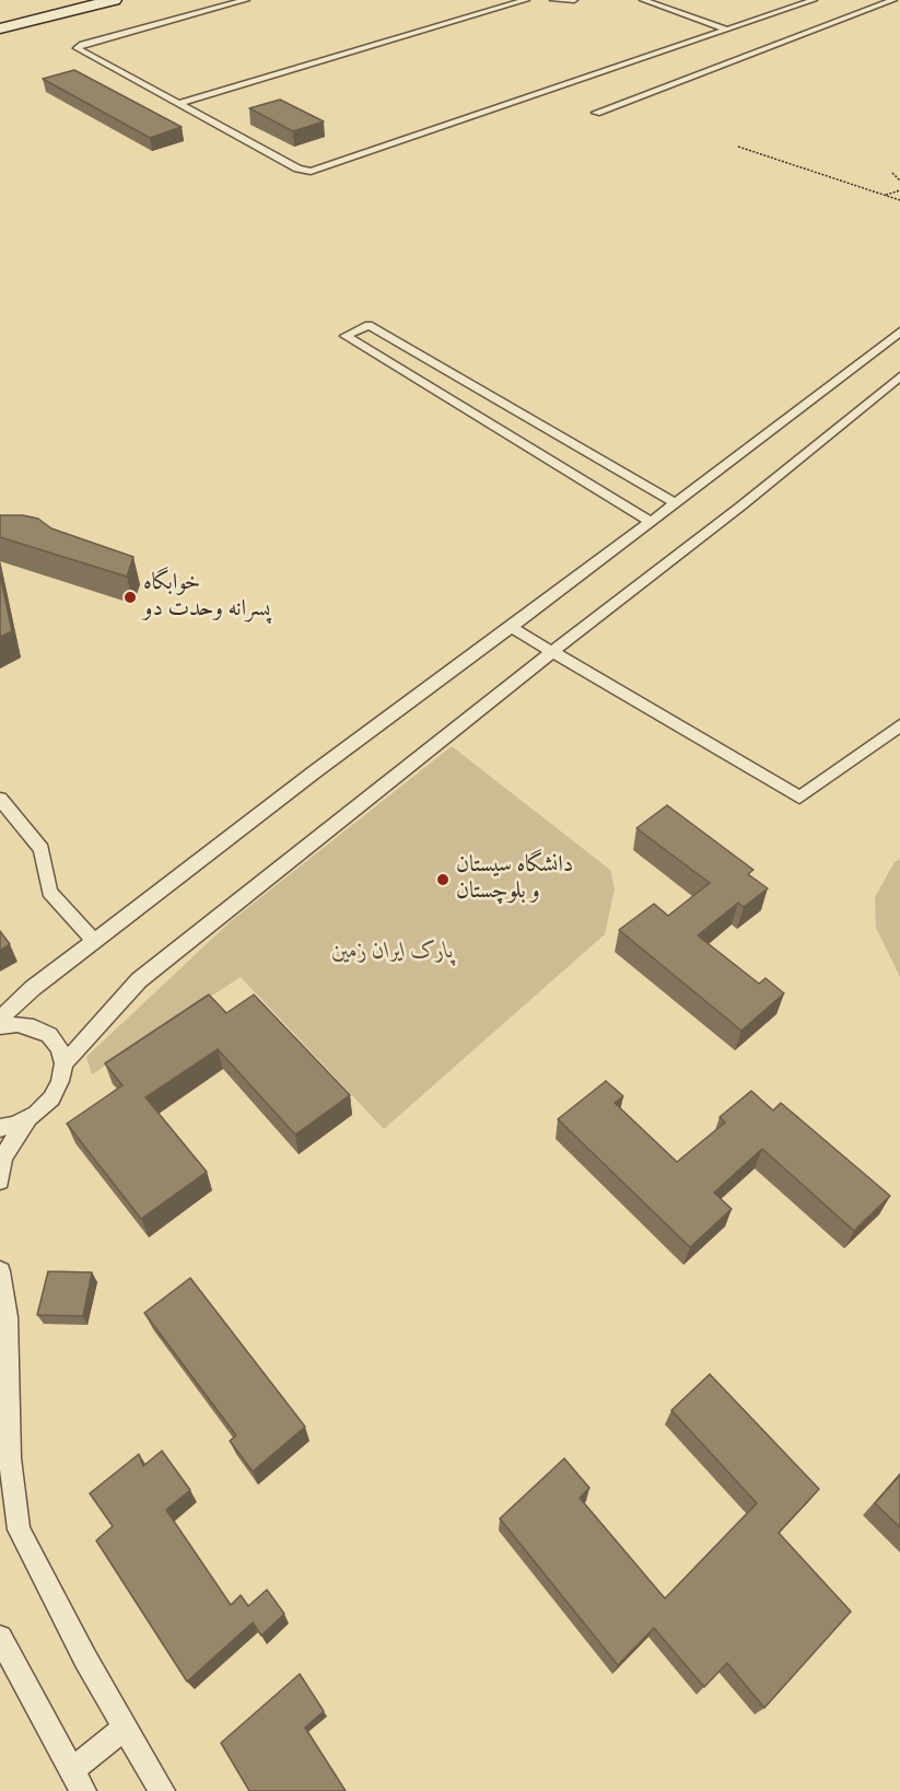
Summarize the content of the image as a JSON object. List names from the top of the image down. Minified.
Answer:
{"parks":["پارک ایران زمین"],"places":["خوابگاه پسرانه وحدت دو","دانشگاه سیستان و بلوچستان"]}
